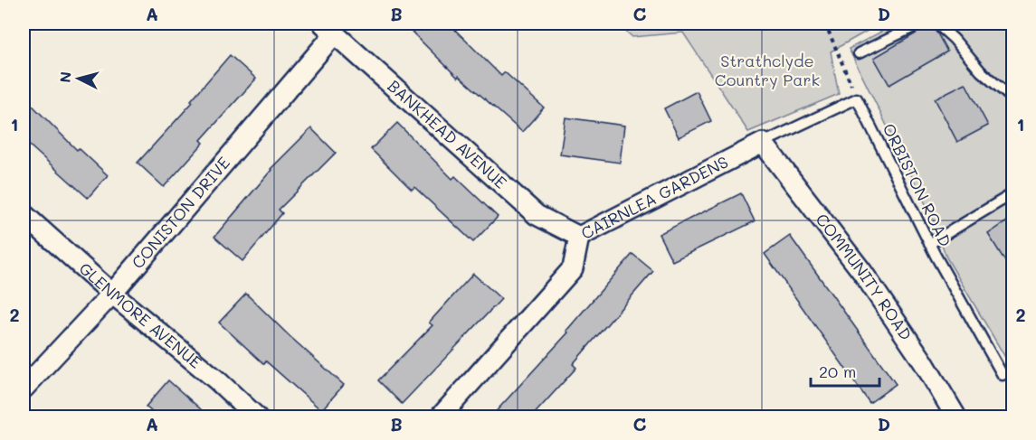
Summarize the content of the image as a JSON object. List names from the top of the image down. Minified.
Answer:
{"streets":{"street":["BANKHEAD AVENUE","CAIRNLEA GARDENS","CONISTON DRIVE","COMMUNITY ROAD","GLENMORE AVENUE"],"lane":["ORBISTON ROAD"]},"crossings":[["BANKHEAD AVENUE","CAIRNLEA GARDENS"],["BANKHEAD AVENUE","CONISTON DRIVE"],["CAIRNLEA GARDENS","COMMUNITY ROAD"],["CONISTON DRIVE","GLENMORE AVENUE"]],"parks":["Strathclyde Country Park"],"scale_bar":"20 m","north":"left","grid":{"columns":["A","B","C","D"],"rows":["1","2"]}}
